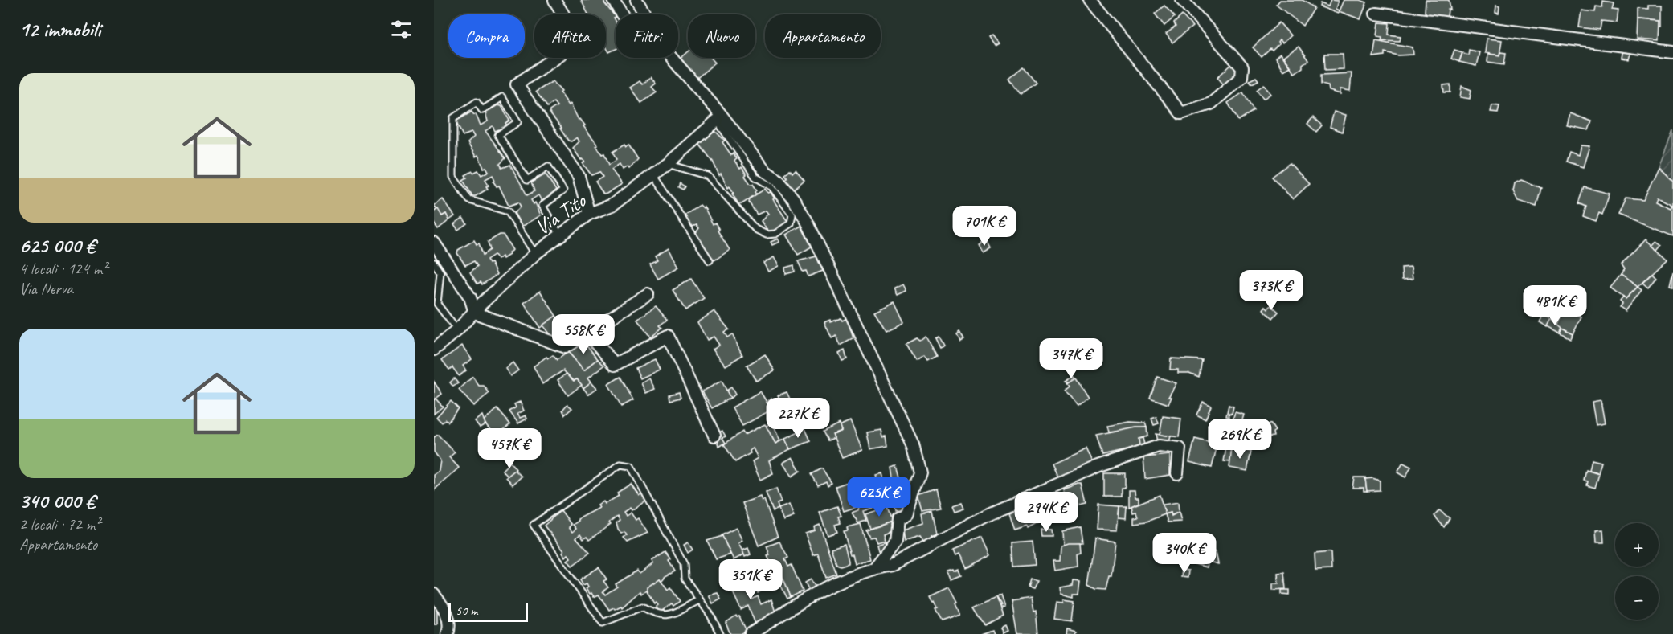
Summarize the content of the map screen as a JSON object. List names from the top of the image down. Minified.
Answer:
{"streets":{"street":["Via Tito"]},"scale_bar":"50 m","page":{"heading":"12 immobili","chip":["Compra","Affitta","Filtri","Nuovo","Appartamento"],"list":[{"name":"625 000 €","note":"4 locali · 124 m² · Via Nerva"},{"name":"340 000 €","note":"2 locali · 72 m² · Appartamento"}],"price":["701K €","373K €","481K €","558K €","347K €","227K €","269K €","457K €","625K €","294K €","340K €","351K €"],"map_buttons":["+","−"],"scale":"50 m"}}
